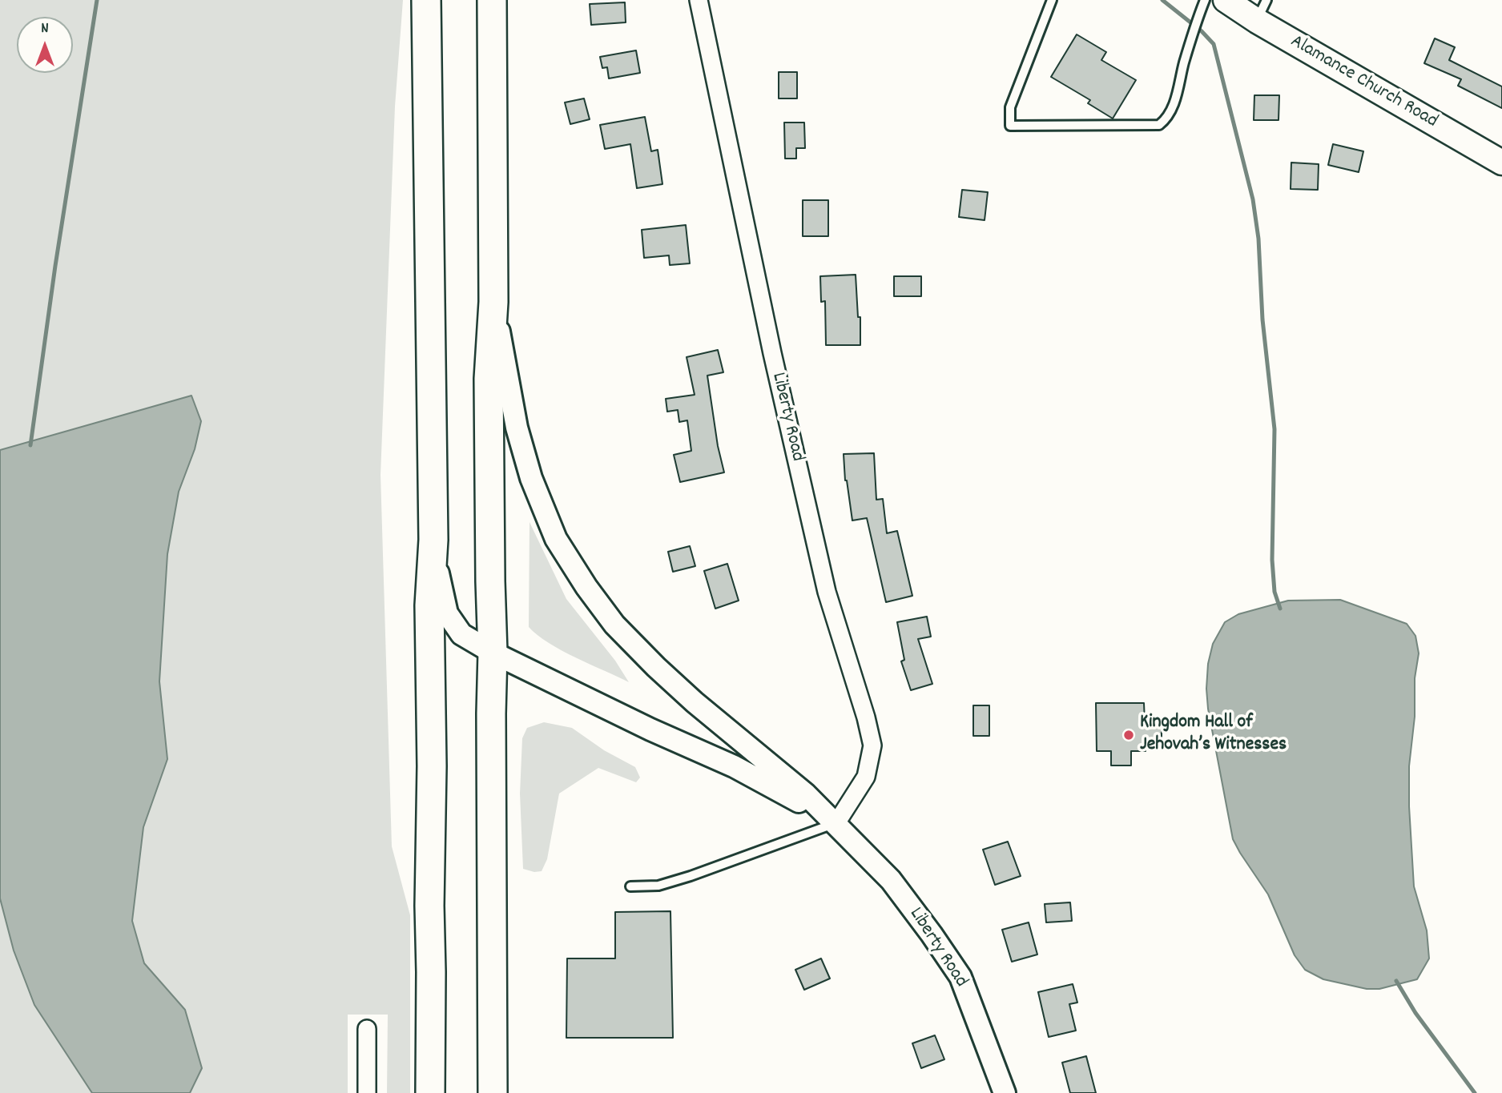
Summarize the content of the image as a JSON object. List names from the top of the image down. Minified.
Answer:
{"streets":{"main road":["Alamance Church Road"],"street":["Liberty Road"]},"places":["Kingdom Hall of Jehovah’s Witnesses"],"north":"top"}
